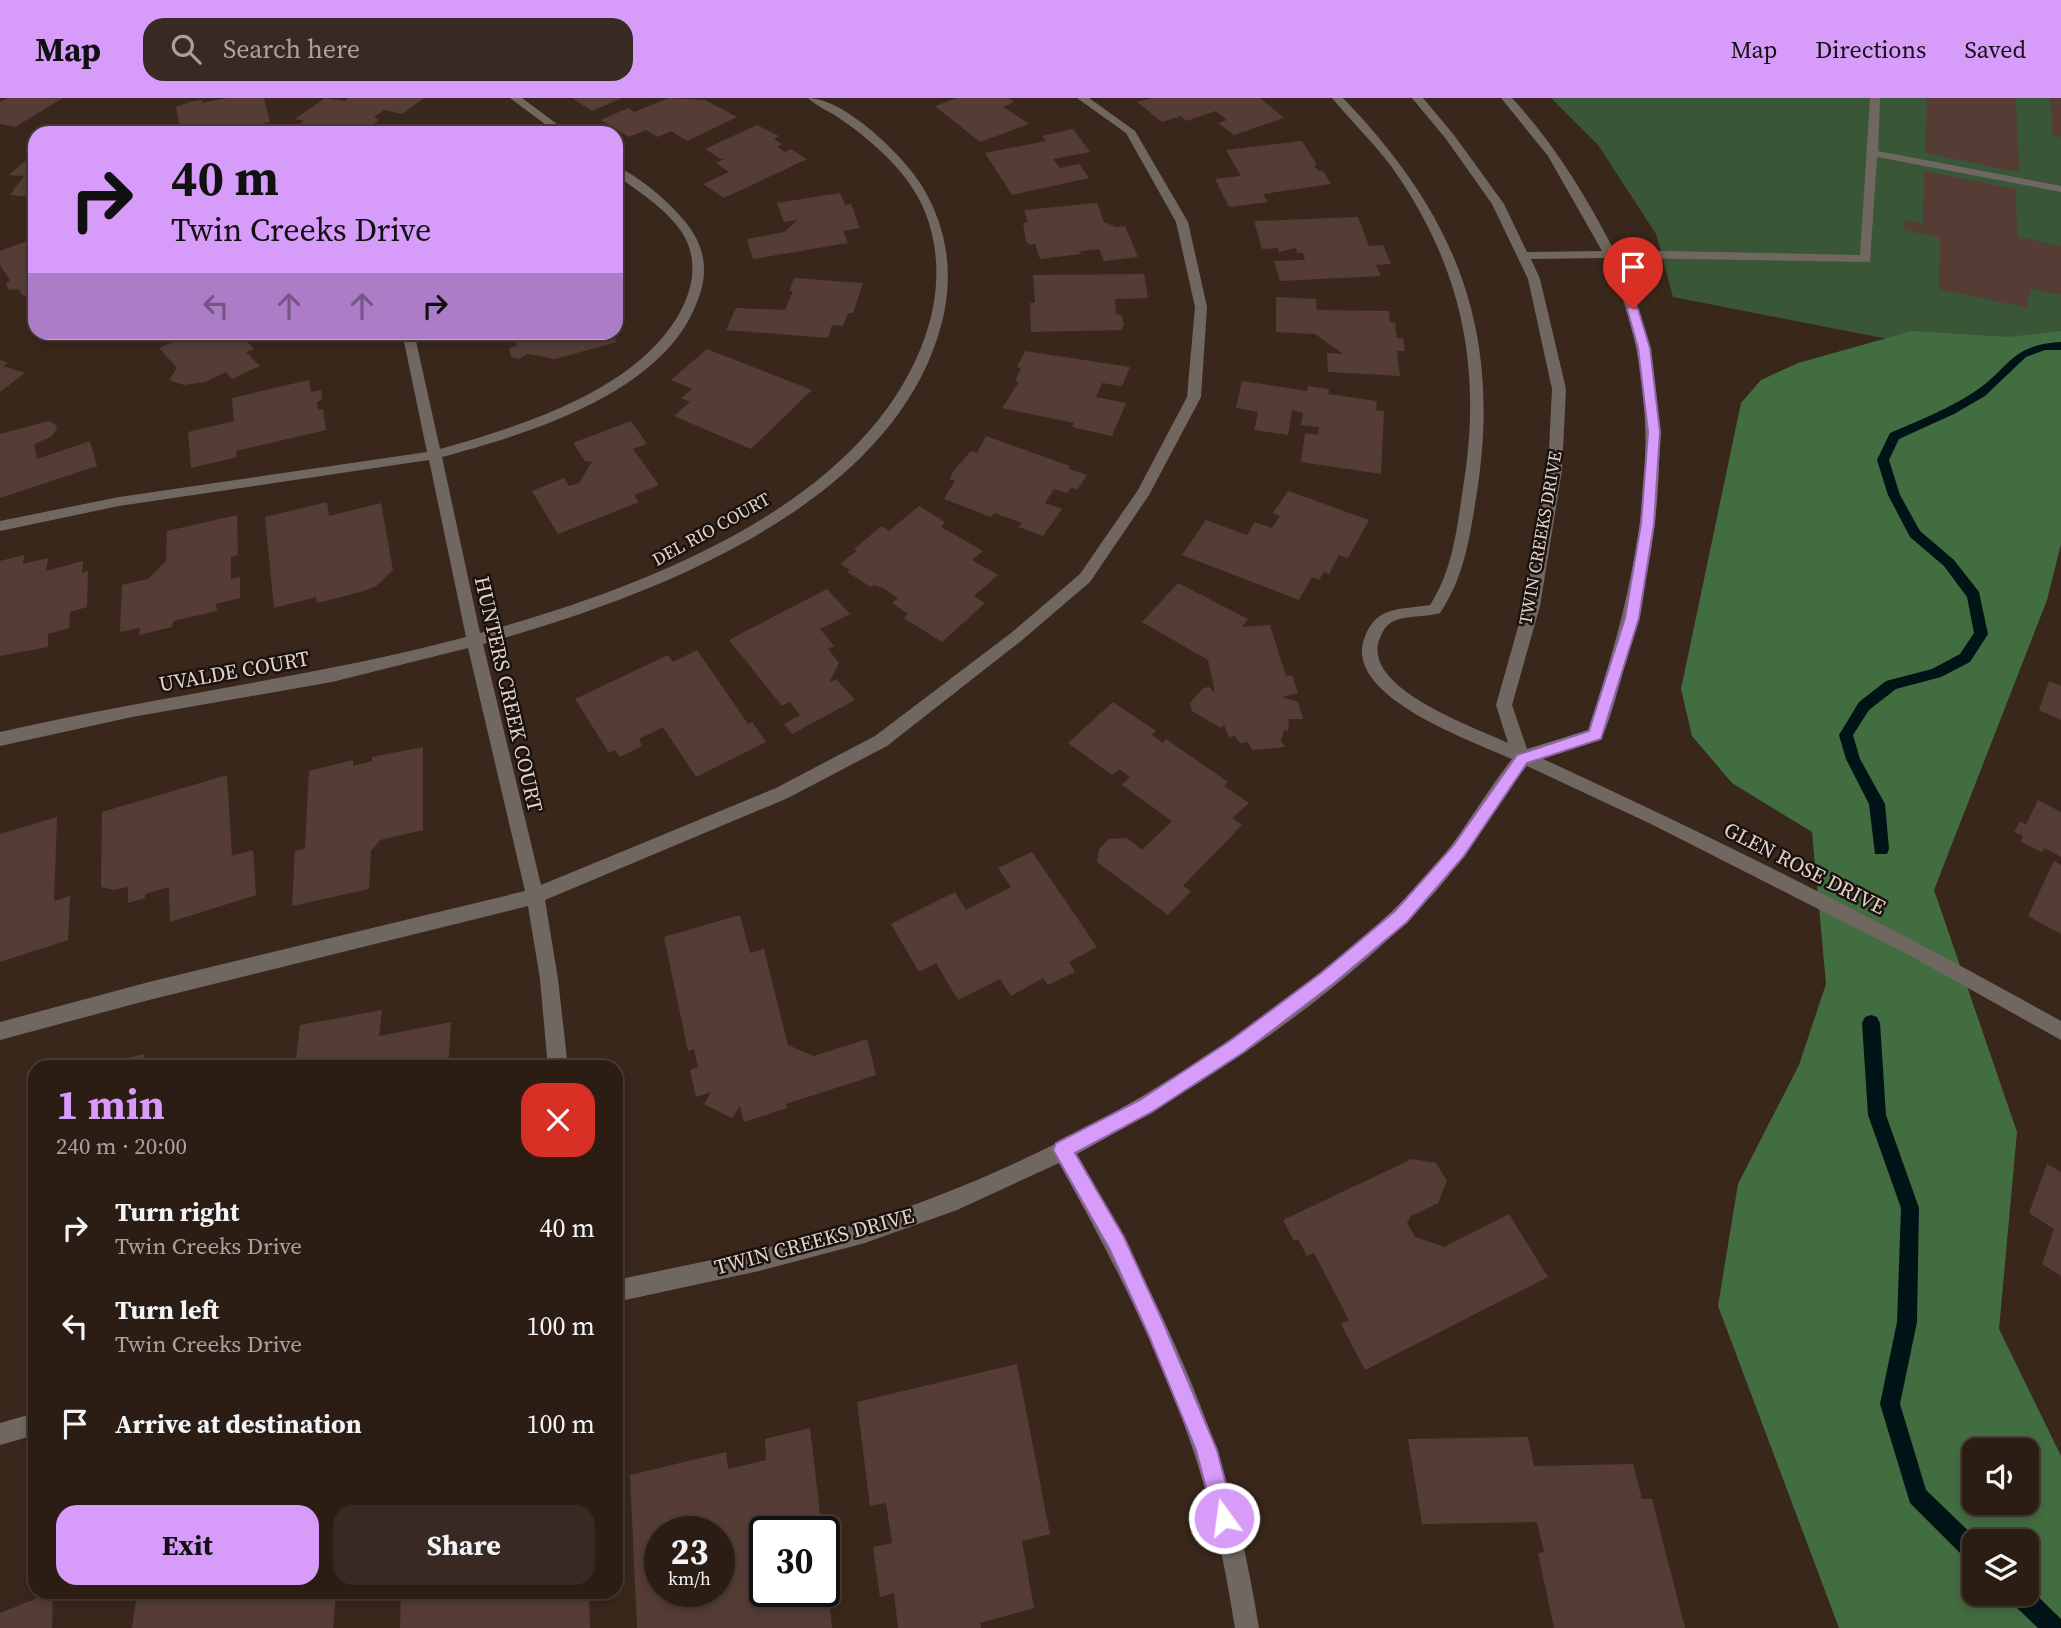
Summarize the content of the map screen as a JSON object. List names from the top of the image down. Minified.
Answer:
{"streets":{"street":["DEL RIO COURT","TWIN CREEKS DRIVE","UVALDE COURT","HUNTERS CREEK COURT","GLEN ROSE DRIVE"]},"crossings":[["DEL RIO COURT","UVALDE COURT"],["DEL RIO COURT","HUNTERS CREEK COURT"],["TWIN CREEKS DRIVE","GLEN ROSE DRIVE"],["UVALDE COURT","HUNTERS CREEK COURT"]],"page":{"header":"Map","search":"Search here","nav":["Map","Directions","Saved"],"turn":["40 m","Twin Creeks Drive"],"heading":["1 min","240 m · 20:00"],"list":[{"name":"Turn right","note":"Twin Creeks Drive","value":"40 m"},{"name":"Turn left","note":"Twin Creeks Drive","value":"100 m"},{"name":"Arrive at destination","value":"100 m"}],"buttons":["Exit","Share"],"speed":"23 km/h","limit":"30"}}
